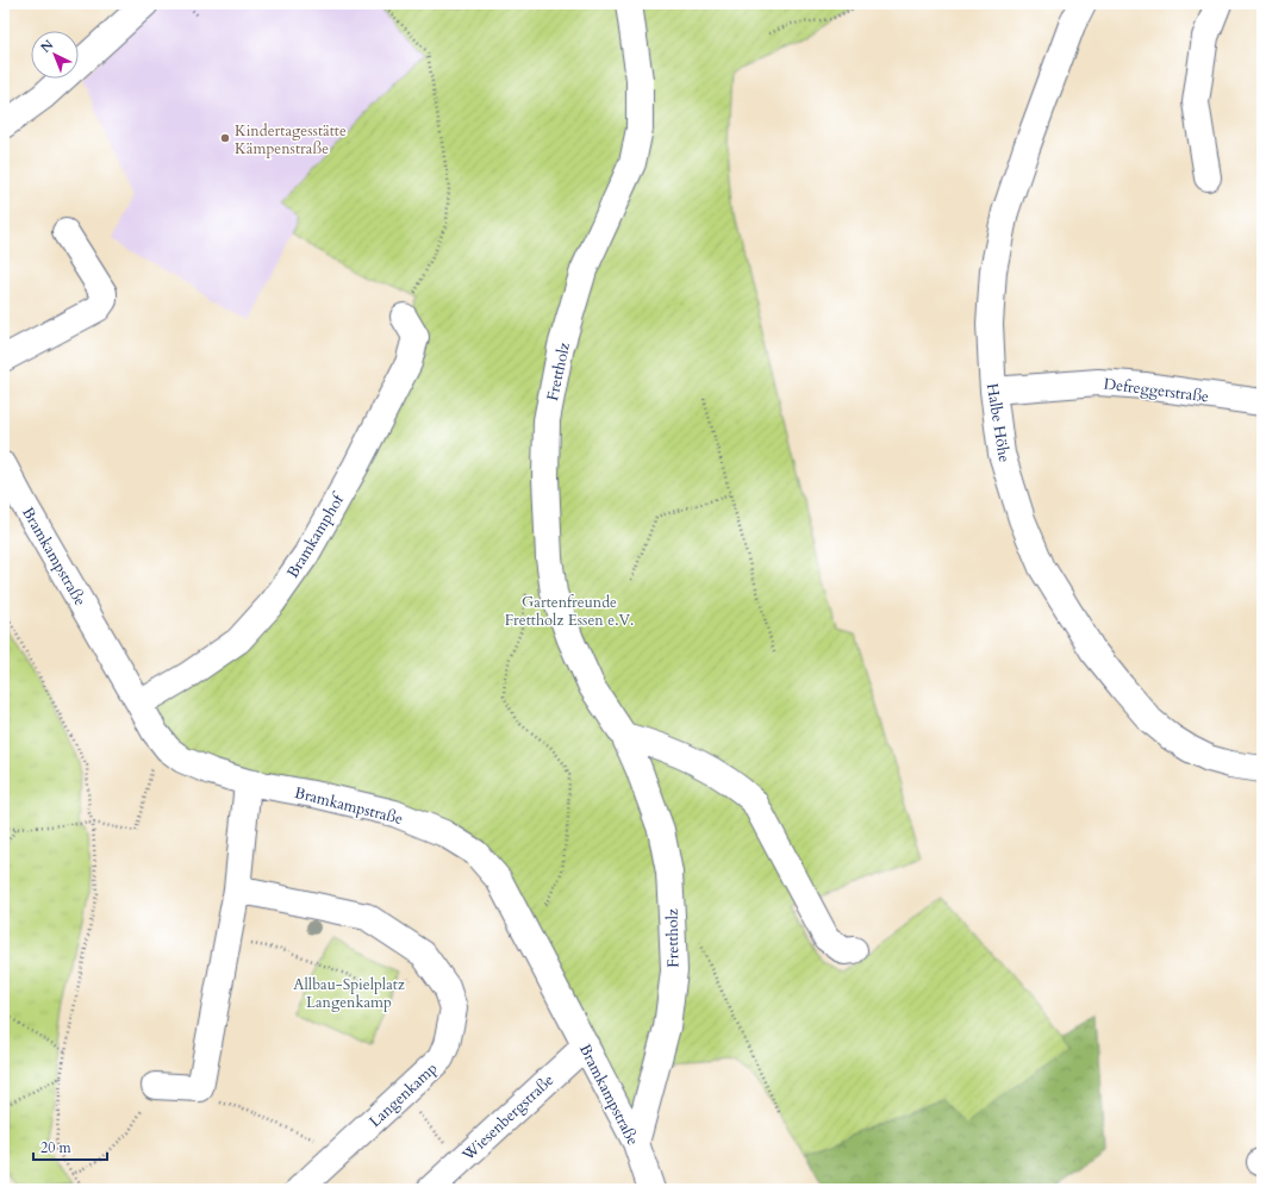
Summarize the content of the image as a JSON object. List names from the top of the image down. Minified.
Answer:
{"streets":{"street":["Frettholz","Defreggerstraße","Halbe Höhe","Bramkamphof","Bramkampstraße","Langenkamp","Wiesenbergstraße"]},"crossings":[["Frettholz","Bramkampstraße"],["Defreggerstraße","Halbe Höhe"],["Bramkamphof","Bramkampstraße"],["Bramkampstraße","Wiesenbergstraße"]],"parks":["Gartenfreunde Frettholz Essen e.V.","Allbau-Spielplatz Langenkamp"],"places":["Kindertagesstätte Kämpenstraße"],"scale_bar":"20 m","north":"top left"}
